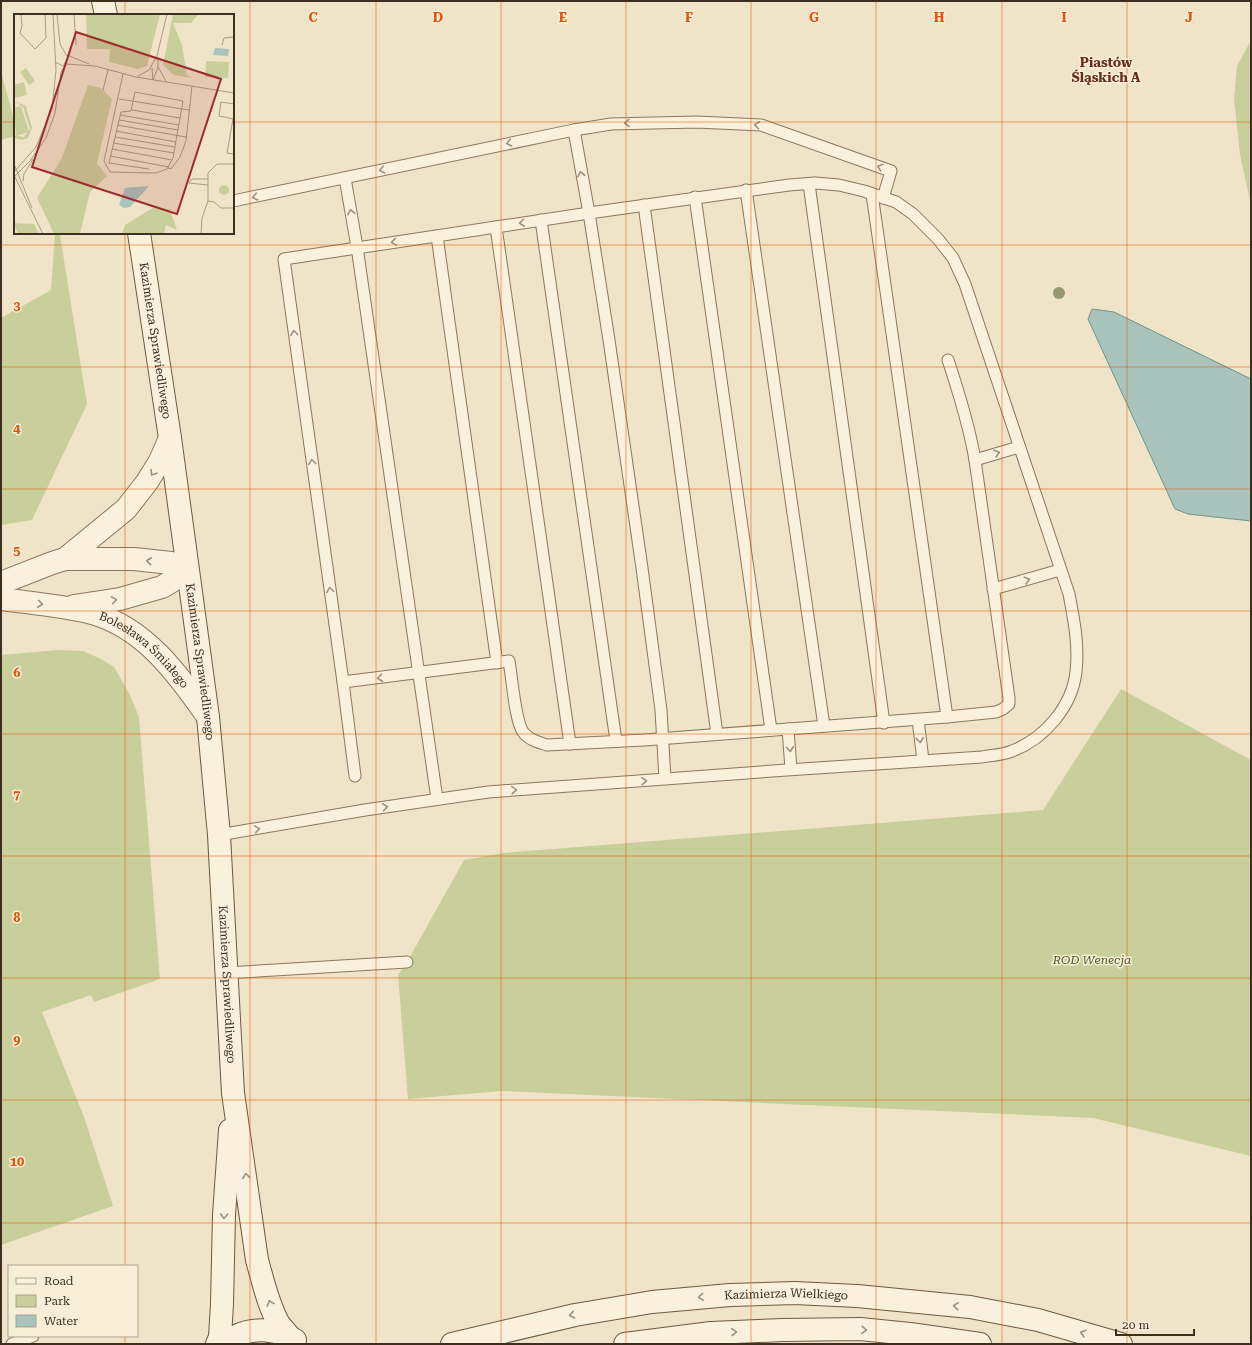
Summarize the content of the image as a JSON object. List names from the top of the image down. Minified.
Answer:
{"streets":{"street":["Kazimierza Sprawiedliwego","Bolesława Śmiałego","Kazimierza Wielkiego"]},"crossings":[["Kazimierza Sprawiedliwego","Bolesława Śmiałego"]],"districts":["Piastów Śląskich A"],"parks":["ROD Wenecja"],"legend":["Road","Park","Water"],"scale_bar":"20 m","grid":{"columns":["C","D","E","F","G","H","I","J"],"rows":["3","4","5","6","7","8","9","10"]}}
